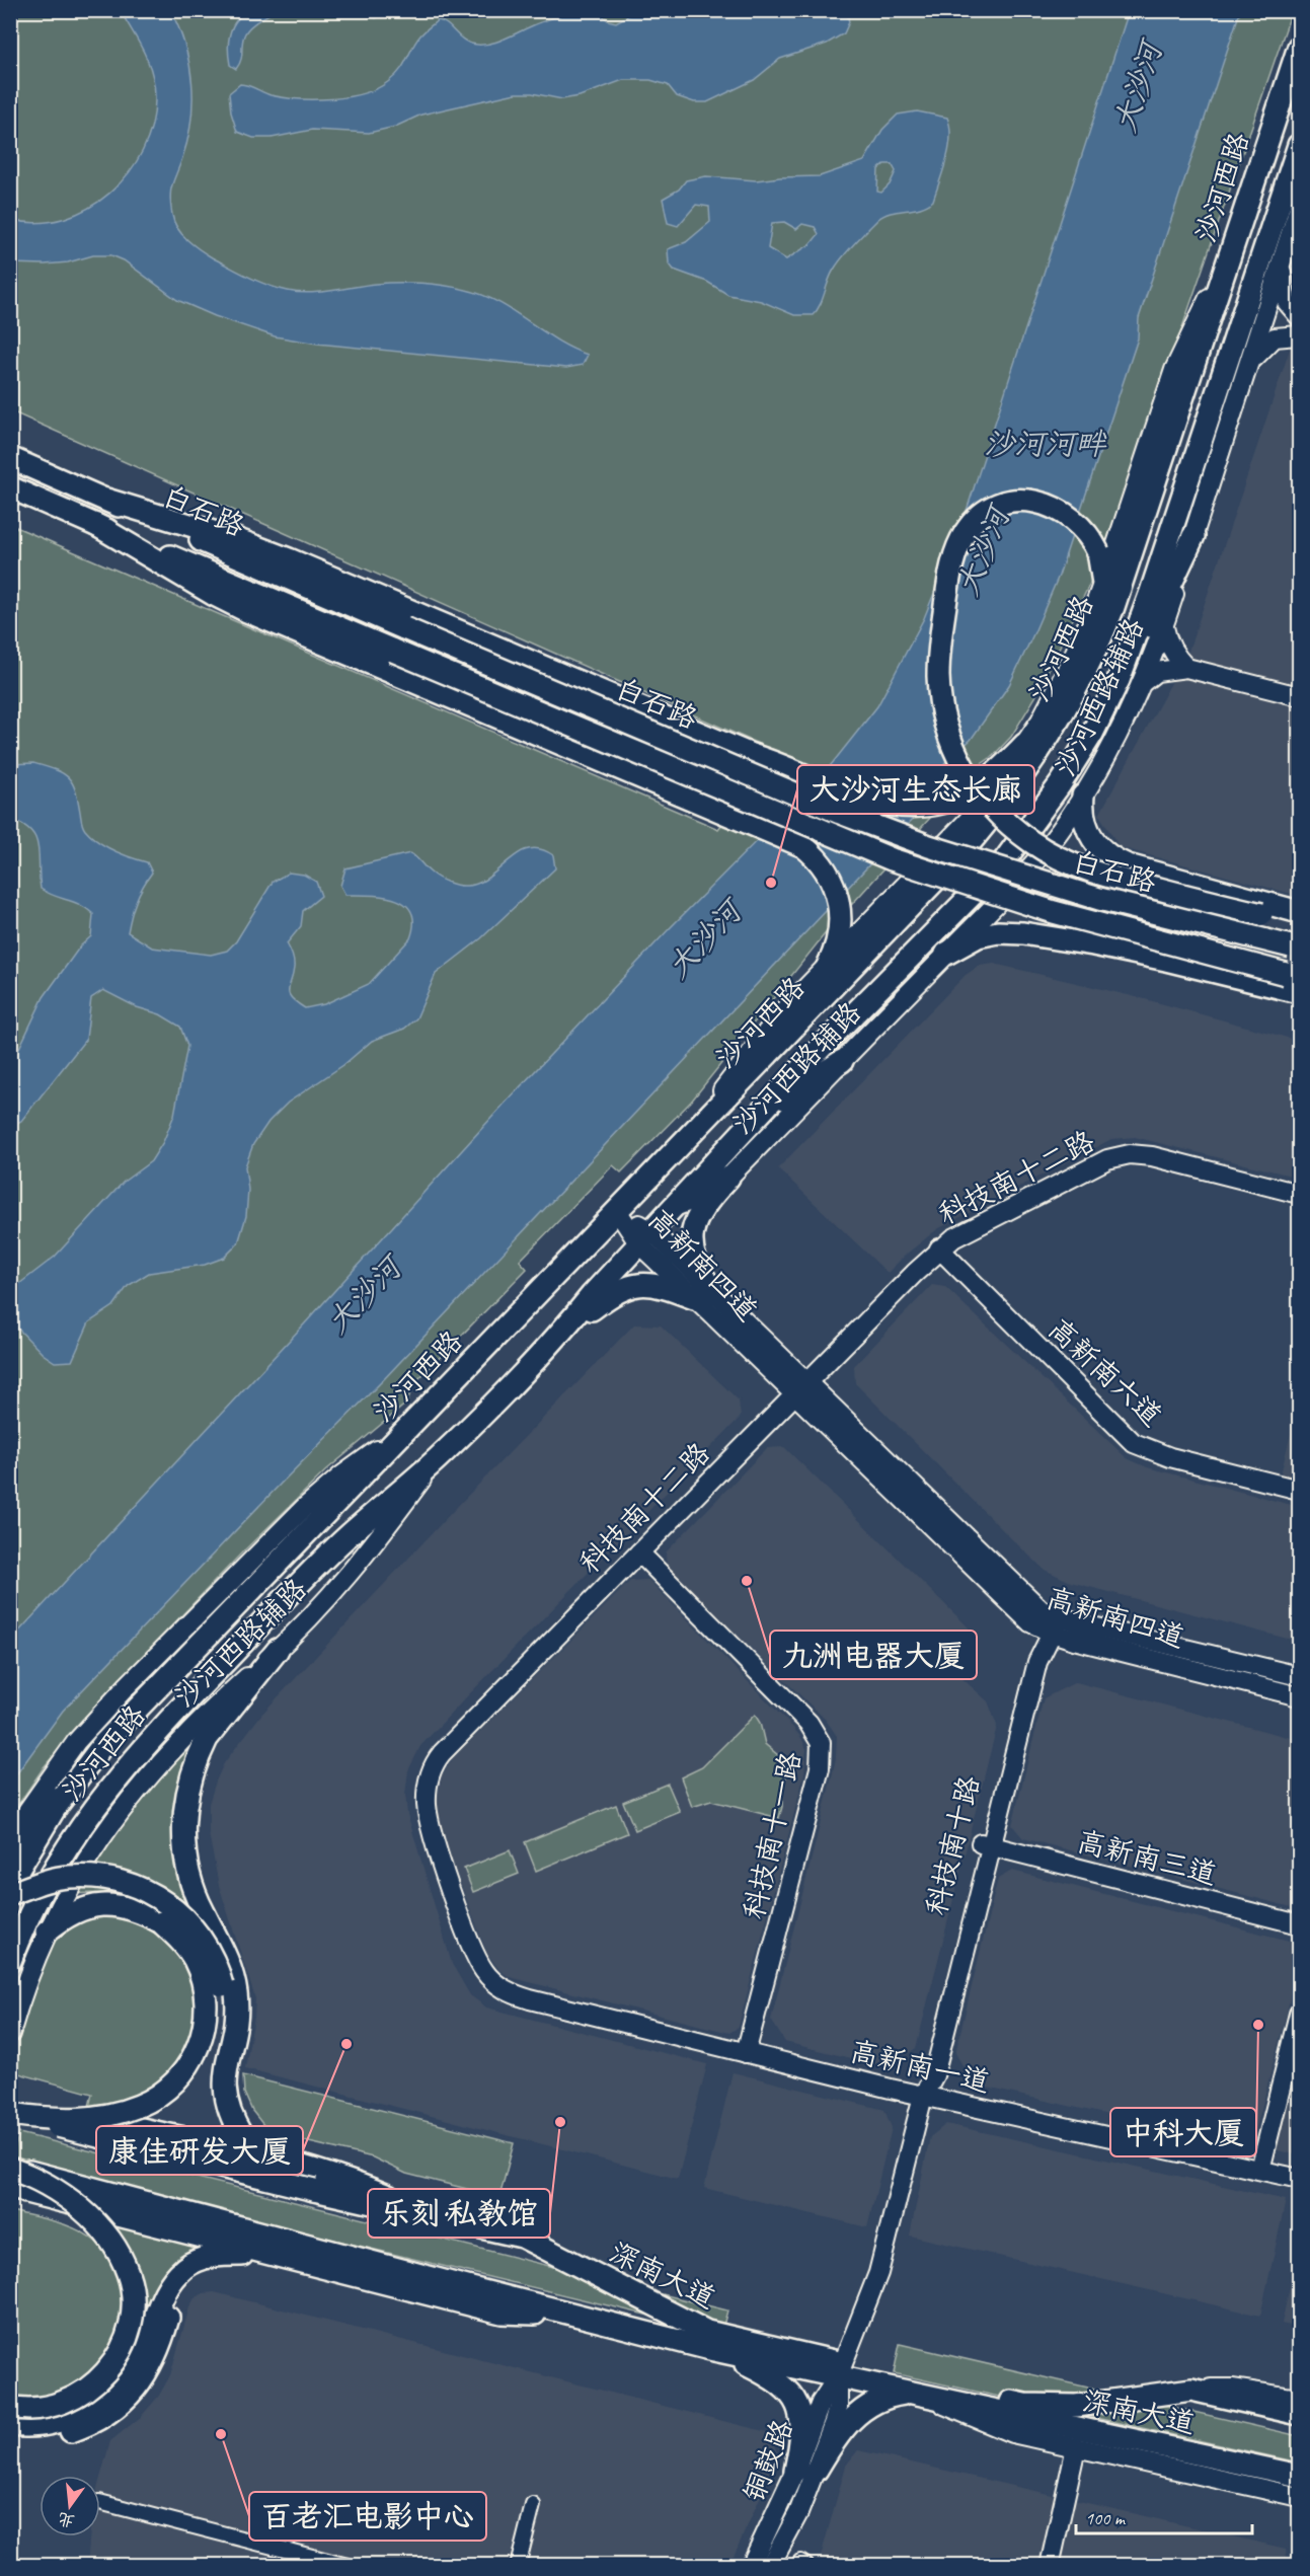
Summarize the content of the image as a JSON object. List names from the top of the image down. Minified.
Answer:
{"streets":{"main road":["沙河西路","白石路","沙河西路辅路","科技南十二路","高新南四道","高新南六道","科技南十一路","科技南十路","高新南三道","高新南一道","深南大道","铜鼓路"]},"crossings":[["沙河西路","沙河西路辅路"],["沙河西路","高新南四道"],["科技南十二路","高新南四道"],["科技南十二路","高新南六道"],["科技南十二路","科技南十一路"],["科技南十二路","高新南一道"],["高新南四道","科技南十路"],["科技南十一路","高新南一道"],["科技南十路","高新南三道"],["科技南十路","高新南一道"],["科技南十路","深南大道"],["科技南十路","铜鼓路"],["深南大道","铜鼓路"]],"water":["大沙河","沙河河畔"],"places":["大沙河生态长廊","九洲电器大厦","中科大厦","康佳研发大厦","乐刻·私教馆","百老汇电影中心"],"scale_bar":"100 m","north":"bottom"}
